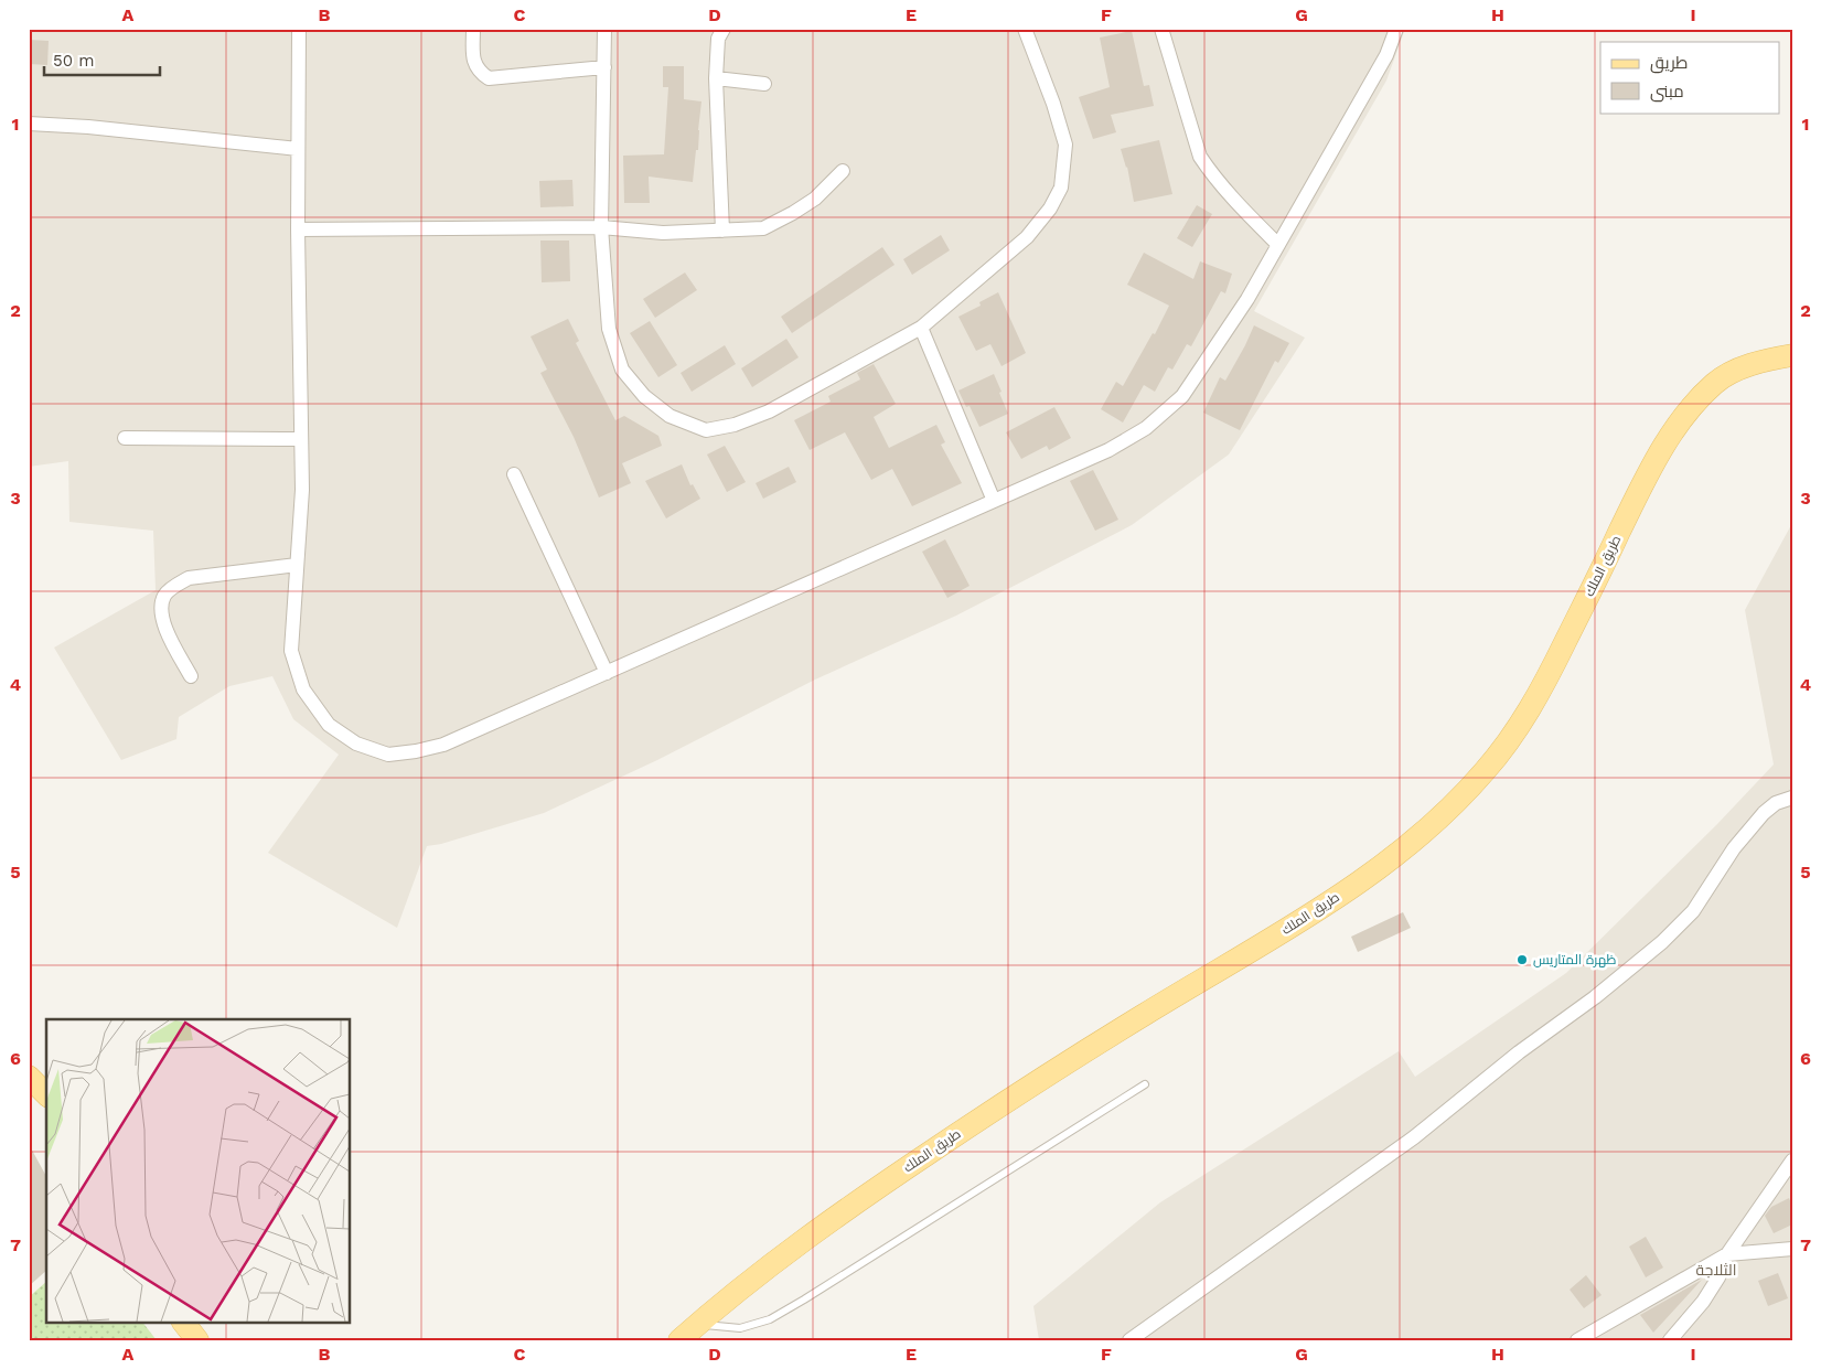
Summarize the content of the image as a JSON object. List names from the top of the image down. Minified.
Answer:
{"streets":{"main road":["طريق الملك"]},"districts":["الثلاجة"],"places":["ظهرة المتاريس"],"legend":["طريق","مبنى"],"scale_bar":"50 m","grid":{"columns":["A","B","C","D","E","F","G","H","I"],"rows":["1","2","3","4","5","6","7"]}}
